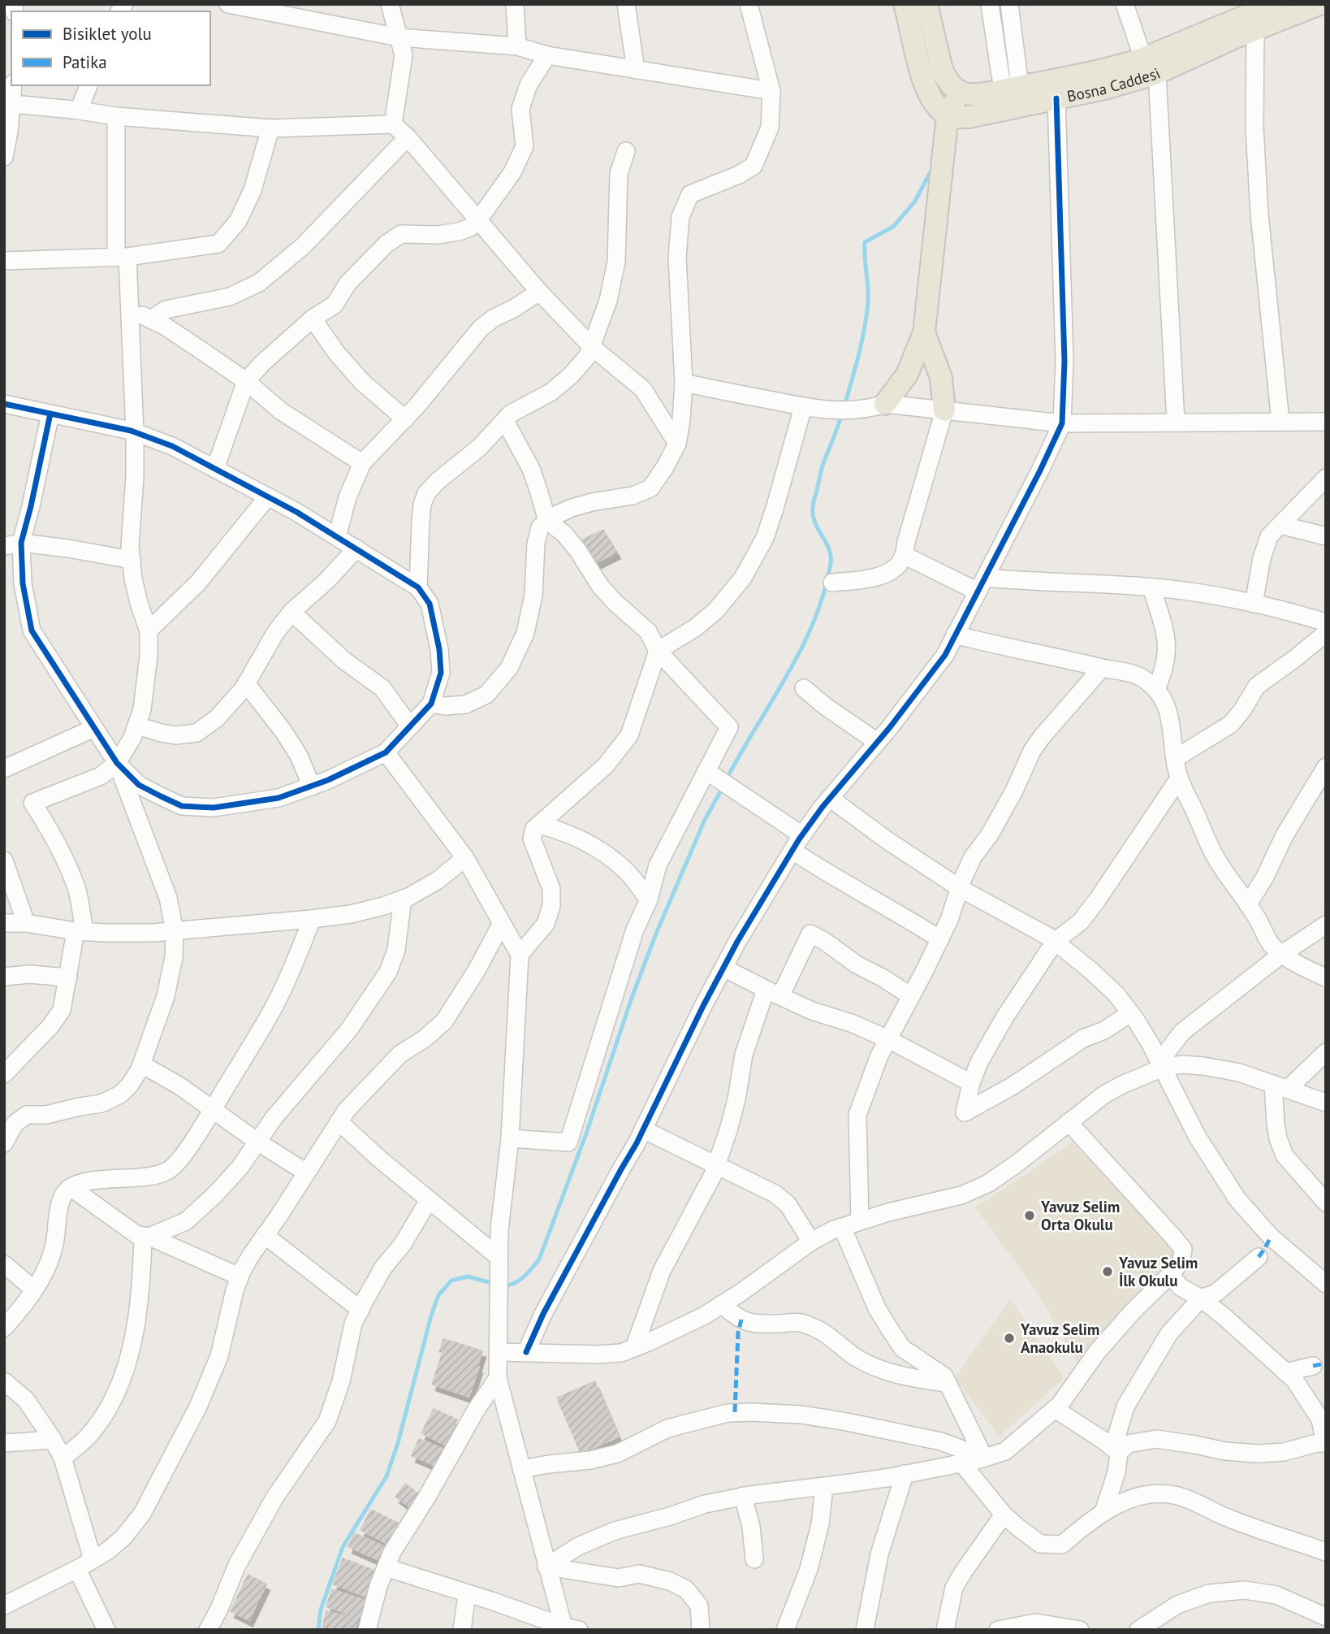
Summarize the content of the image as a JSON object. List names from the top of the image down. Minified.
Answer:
{"streets":{"main road":["Bosna Caddesi"]},"places":["Yavuz Selim Orta Okulu","Yavuz Selim İlk Okulu","Yavuz Selim Anaokulu"],"legend":["Bisiklet yolu","Patika"]}
